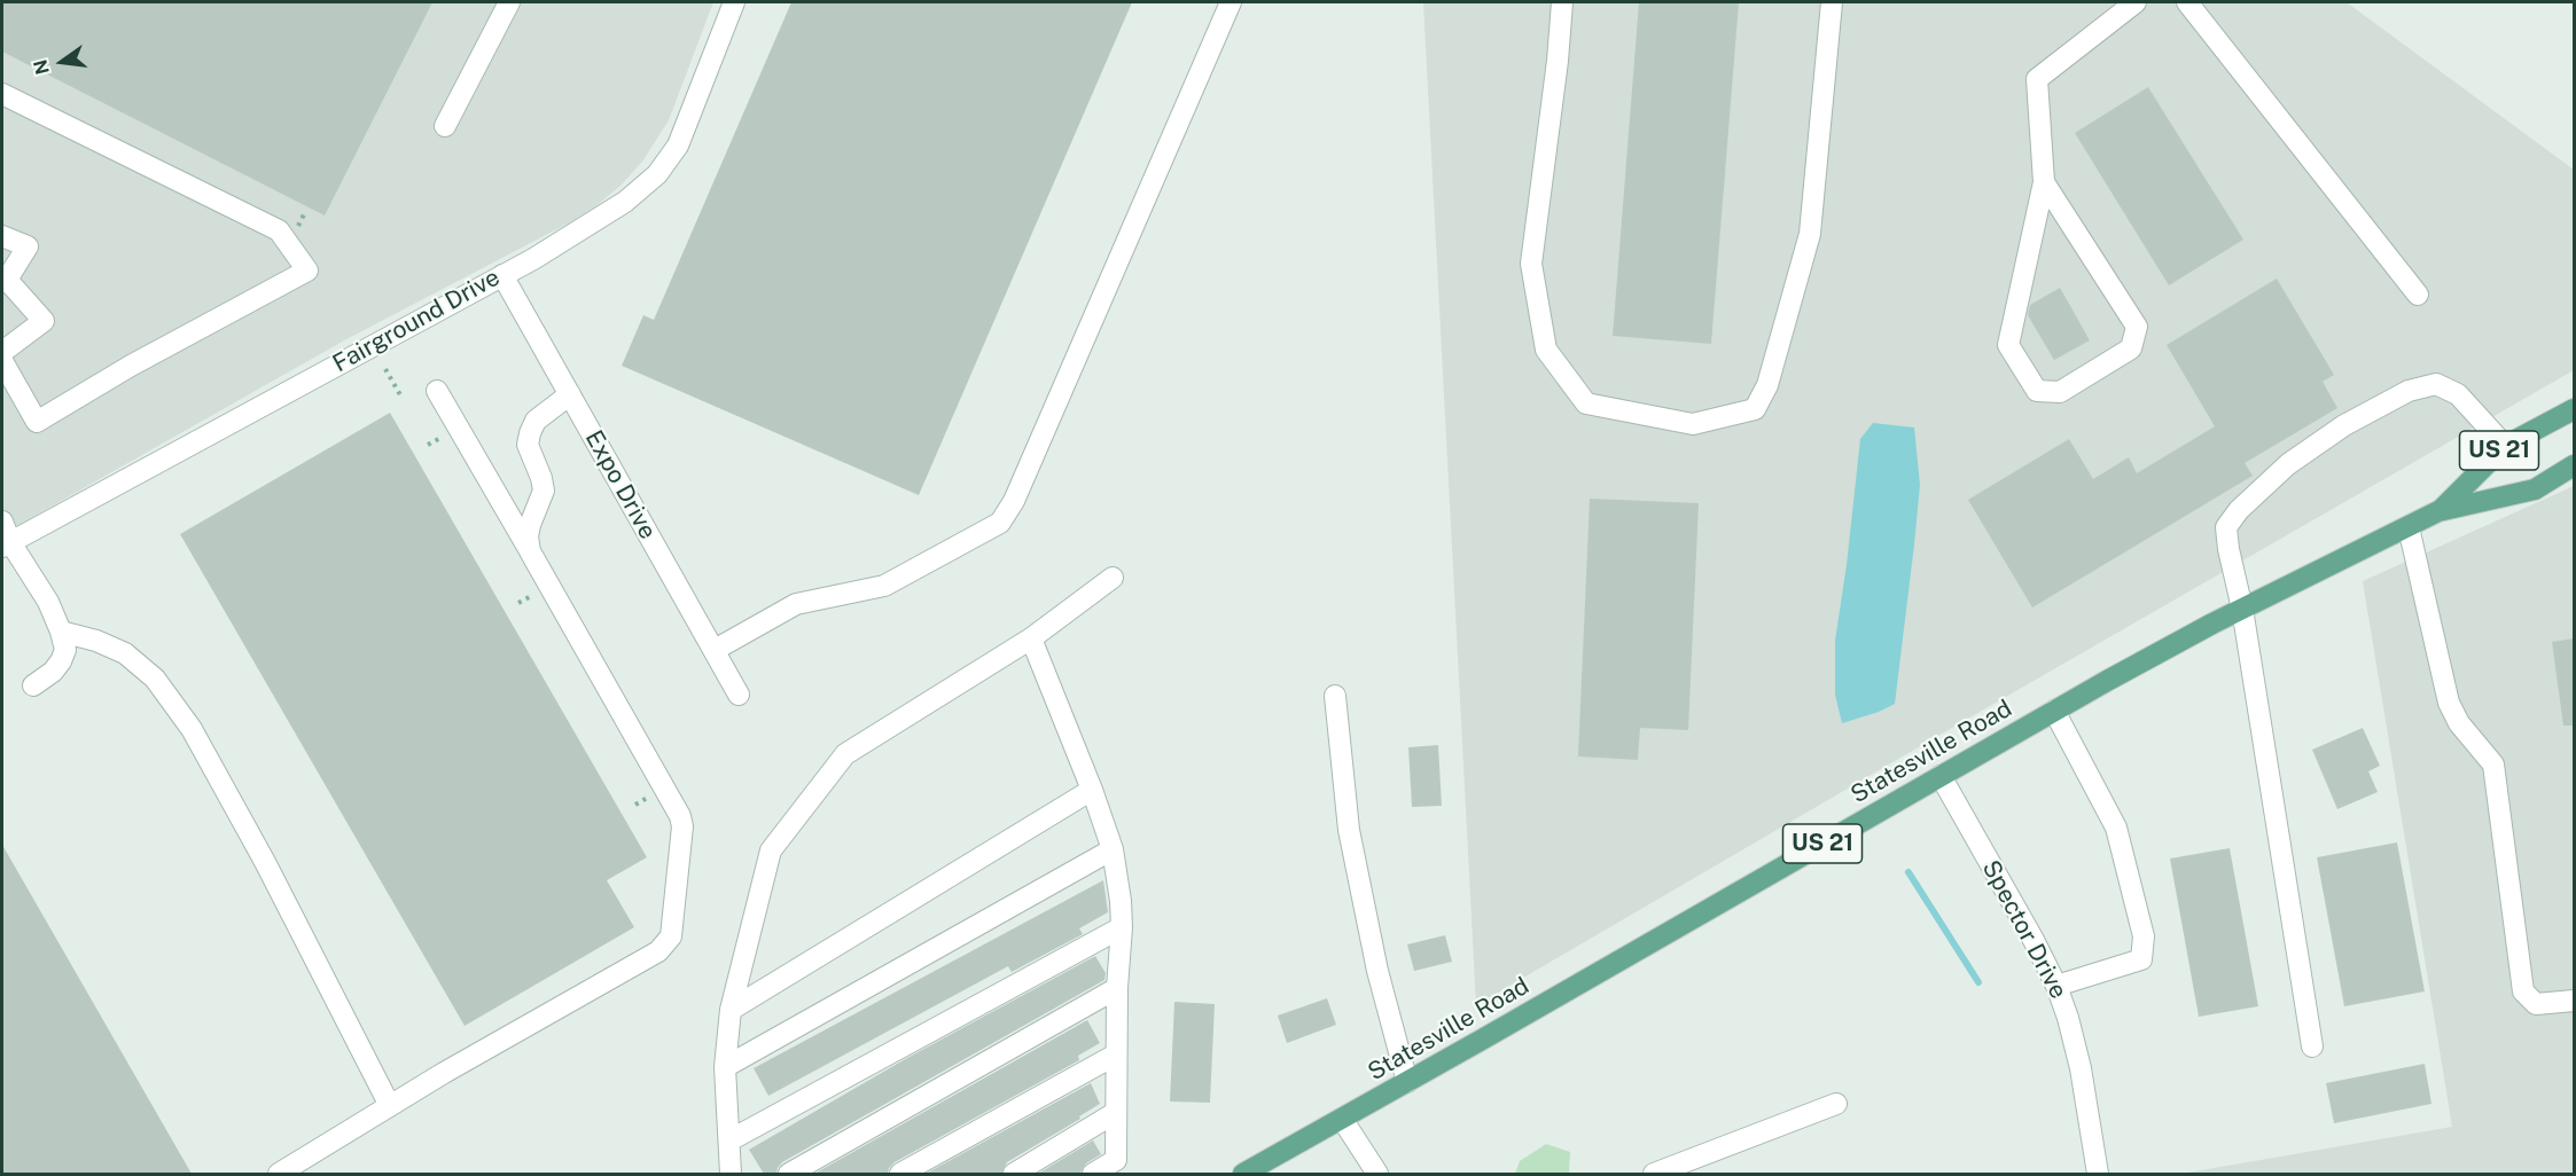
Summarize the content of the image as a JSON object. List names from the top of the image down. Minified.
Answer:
{"streets":{"main road":["US 21","Statesville Road"],"street":["Fairground Drive","Expo Drive","Spector Drive"]},"crossings":[["Fairground Drive","Expo Drive"],["Statesville Road","Spector Drive"]],"north":"left"}
